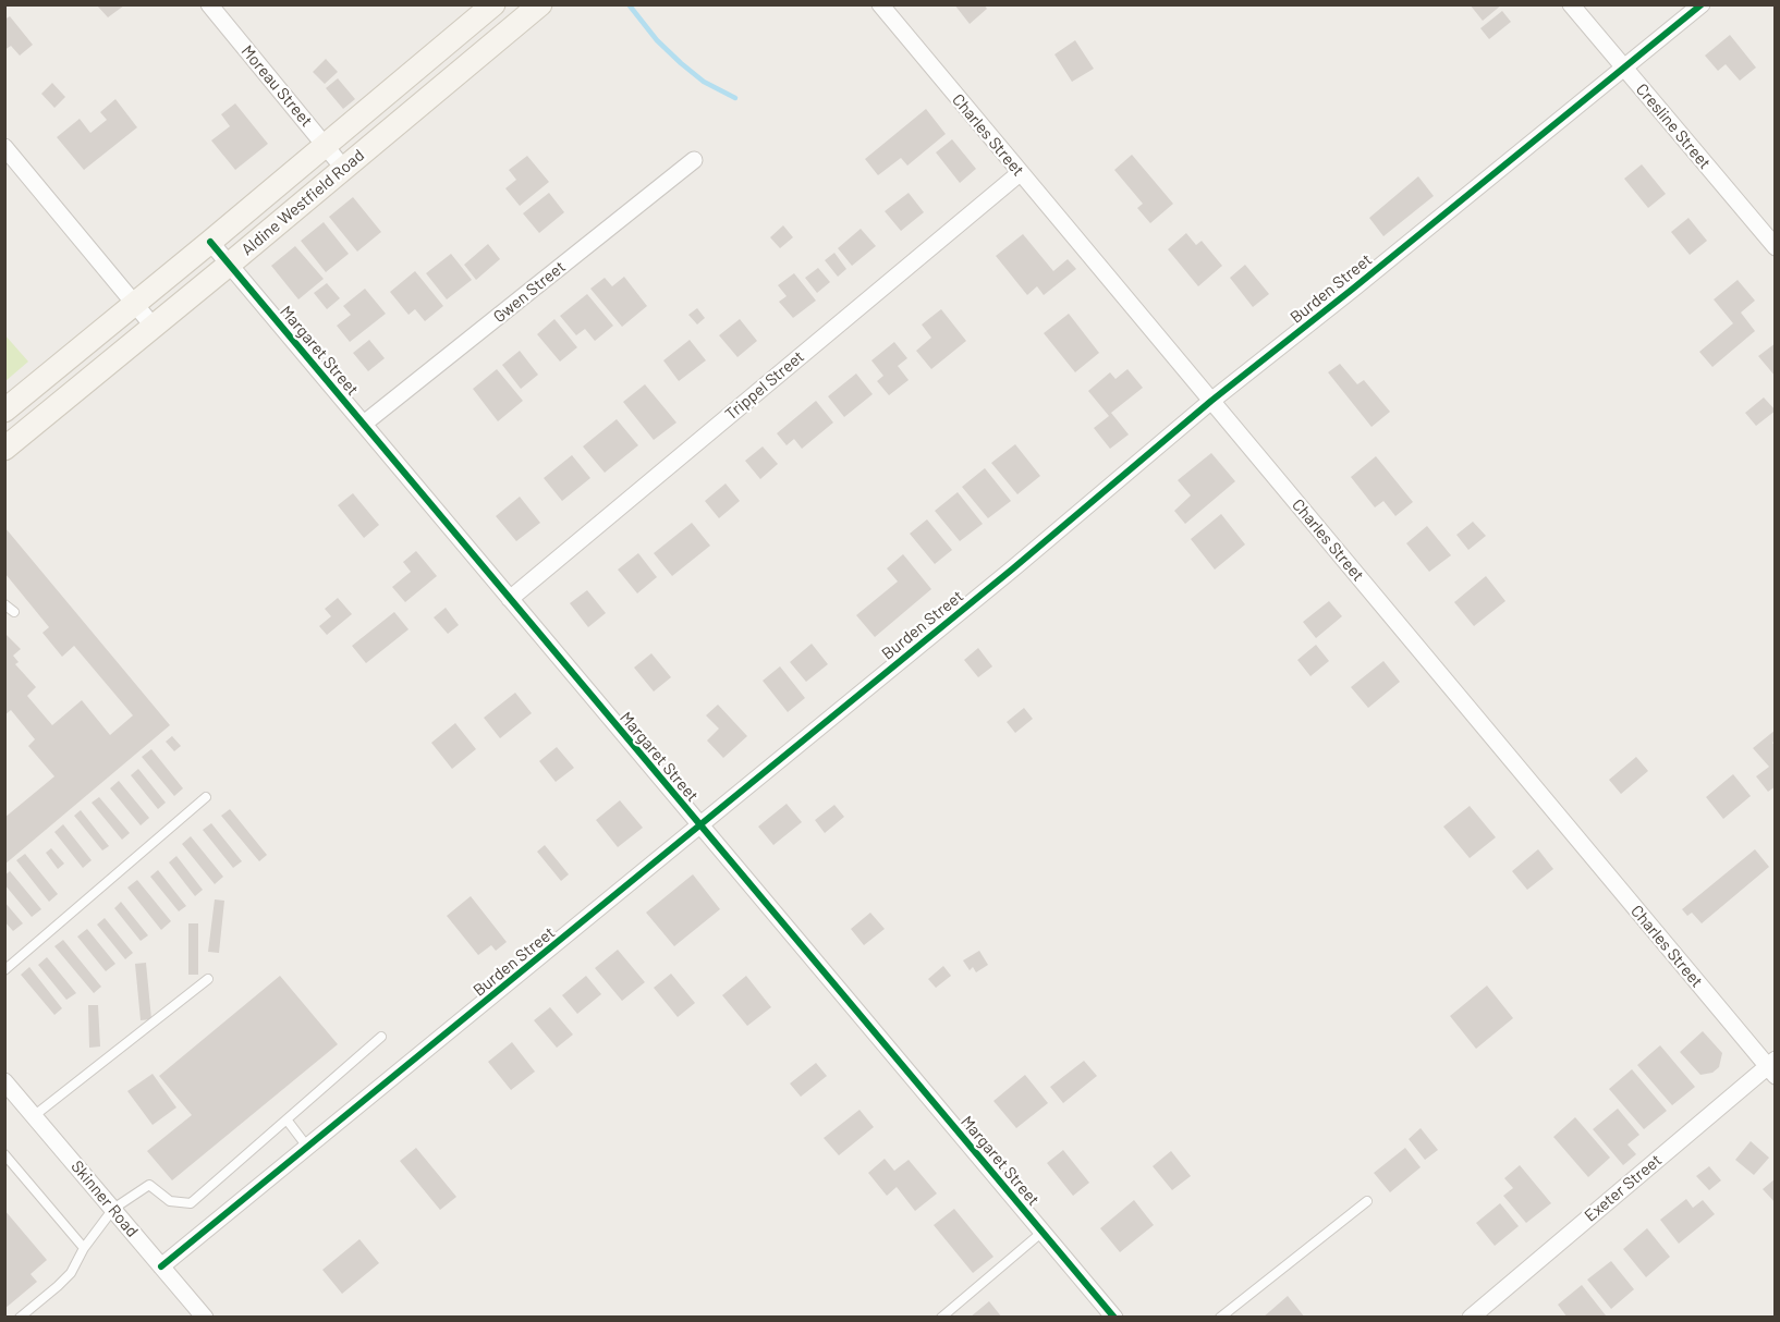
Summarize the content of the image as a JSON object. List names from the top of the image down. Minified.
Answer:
{"streets":{"main road":["Aldine Westfield Road"],"street":["Moreau Street","Cresline Street","Charles Street","Burden Street","Gwen Street","Margaret Street","Trippel Street","Exeter Street","Skinner Road"]},"crossings":[["Moreau Street","Aldine Westfield Road"],["Cresline Street","Burden Street"],["Charles Street","Burden Street"],["Charles Street","Trippel Street"],["Charles Street","Exeter Street"],["Aldine Westfield Road","Margaret Street"],["Burden Street","Margaret Street"],["Burden Street","Skinner Road"],["Gwen Street","Margaret Street"],["Margaret Street","Trippel Street"]]}
